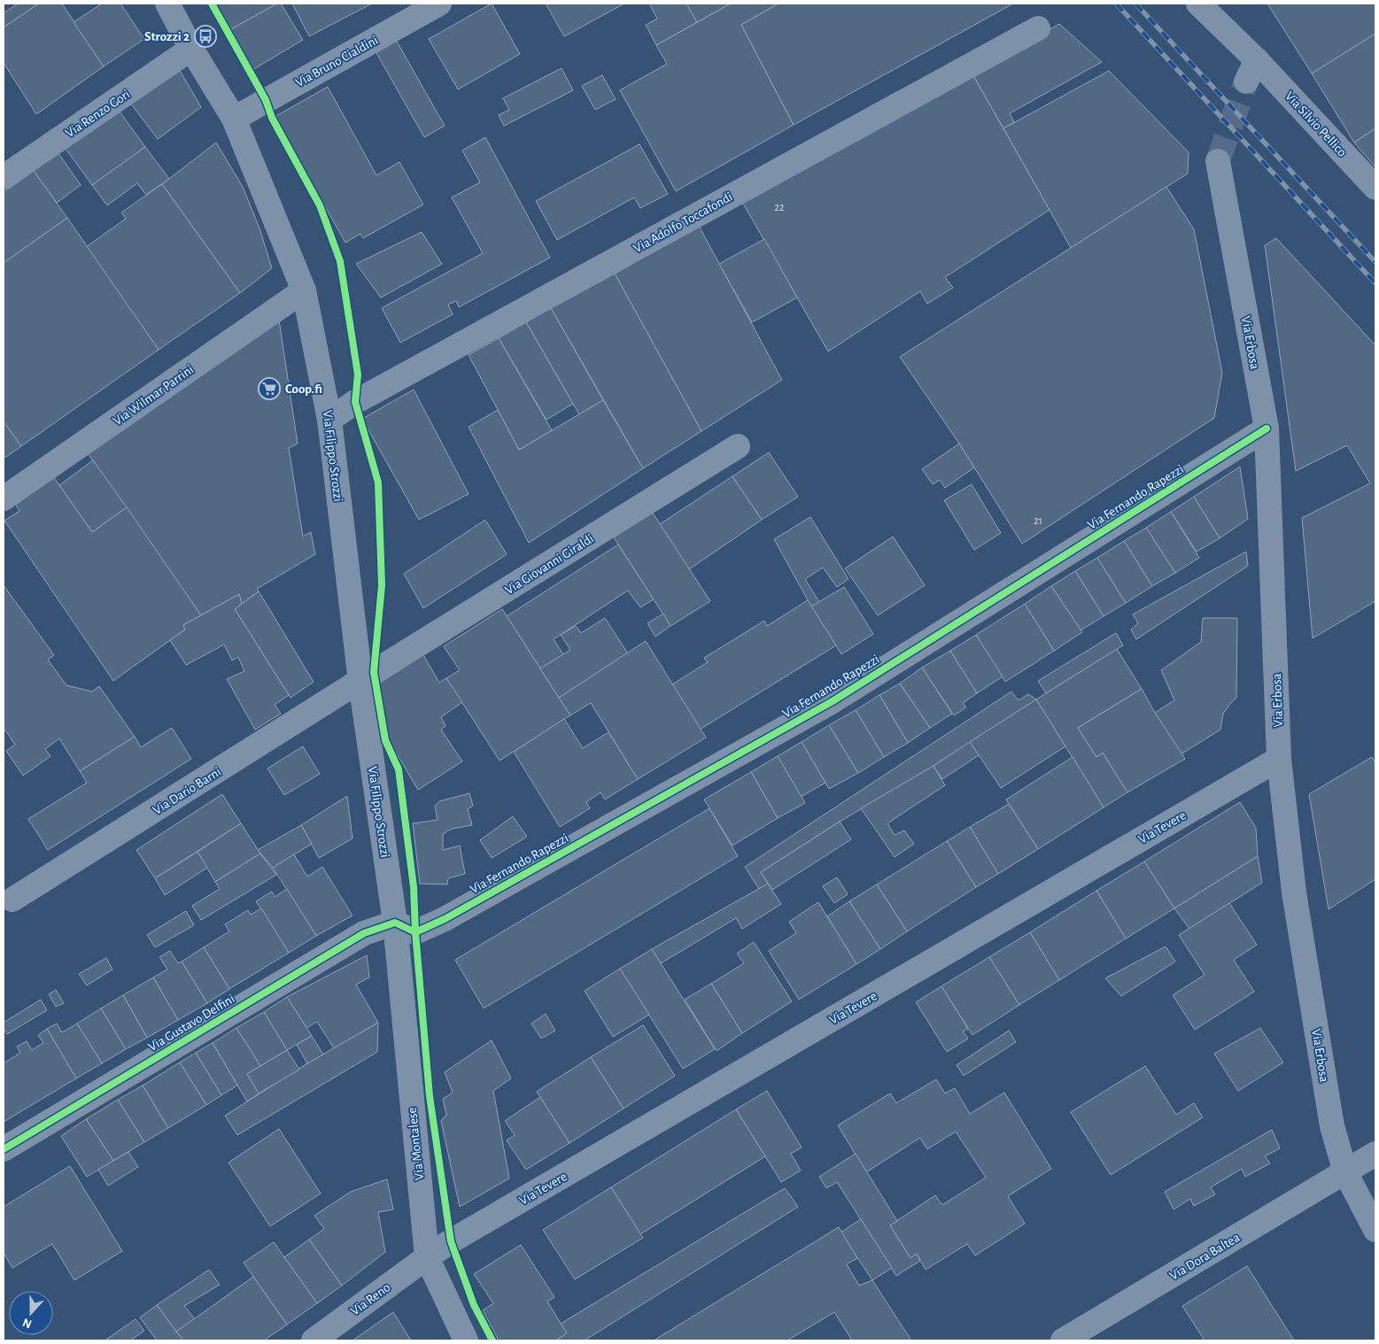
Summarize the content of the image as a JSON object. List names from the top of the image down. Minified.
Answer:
{"streets":{"street":["Via Bruno Cialdini","Via Renzo Gori","Via Silvio Pellico","Via Adolfo Toccafondi","Via Erbosa","Via Wilmar Parrini","Via Filippo Strozzi","Via Fernando Rapezzi","Via Giovanni Giraldi","Via Dario Barni","Via Tevere","Via Gustavo Delfini","Via Montalese","Via Dora Baltea","Via Reno"]},"crossings":[["Via Bruno Cialdini","Via Filippo Strozzi"],["Via Renzo Gori","Via Filippo Strozzi"],["Via Adolfo Toccafondi","Via Filippo Strozzi"],["Via Erbosa","Via Fernando Rapezzi"],["Via Erbosa","Via Tevere"],["Via Erbosa","Via Dora Baltea"],["Via Wilmar Parrini","Via Filippo Strozzi"],["Via Filippo Strozzi","Via Fernando Rapezzi"],["Via Filippo Strozzi","Via Giovanni Giraldi"],["Via Filippo Strozzi","Via Dario Barni"],["Via Filippo Strozzi","Via Gustavo Delfini"],["Via Filippo Strozzi","Via Montalese"],["Via Fernando Rapezzi","Via Gustavo Delfini"],["Via Fernando Rapezzi","Via Montalese"],["Via Giovanni Giraldi","Via Dario Barni"],["Via Tevere","Via Montalese"],["Via Tevere","Via Reno"],["Via Gustavo Delfini","Via Montalese"],["Via Montalese","Via Reno"]],"places":{"bus stop":["Strozzi 2"],"supermarket":["Coop.fi"]},"house_numbers":["22","21"],"north":"bottom"}
